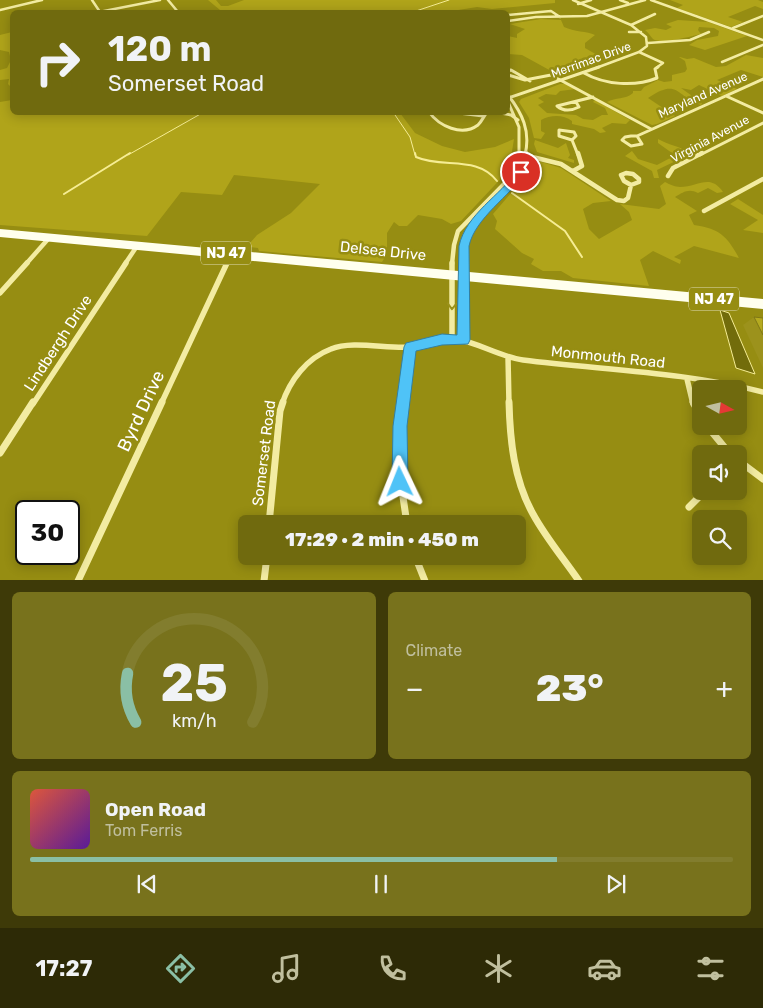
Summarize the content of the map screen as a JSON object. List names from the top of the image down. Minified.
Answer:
{"streets":{"main road":["Delsea Drive","NJ 47"],"street":["Merrimac Drive","Maryland Avenue","Virginia Avenue","Lindbergh Drive","Monmouth Road","Byrd Drive","Somerset Road"]},"crossings":[["Delsea Drive","Lindbergh Drive"],["Delsea Drive","Byrd Drive"],["Monmouth Road","Somerset Road"]],"north":"right","page":{"turn":["120 m","Somerset Road"],"limit":"30","trip":"17:29 · 2 min · 450 m","tile":"Climate","heat":["−","23°","+"],"song":["Open Road","Tom Ferris"],"tabs":"17:27","gauge":["25","km/h"]}}
